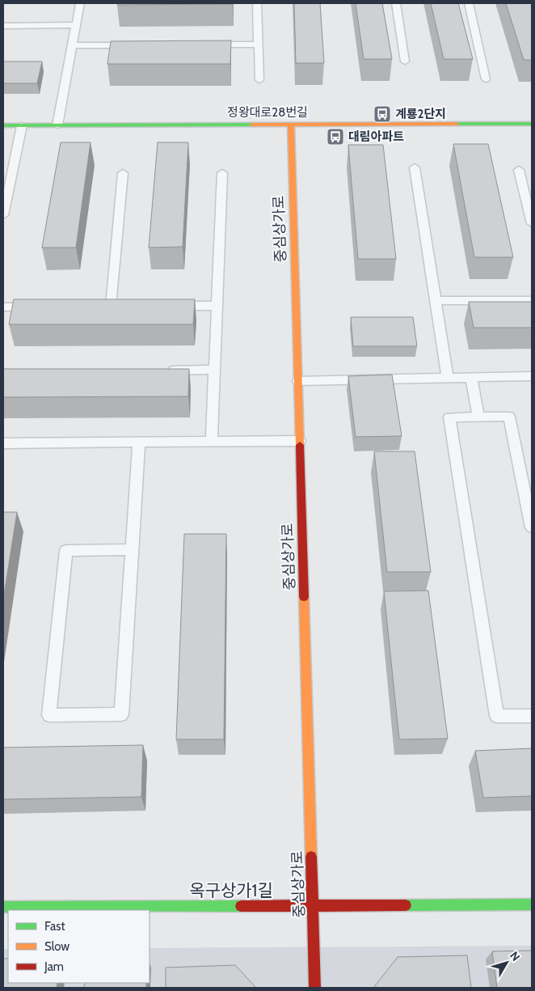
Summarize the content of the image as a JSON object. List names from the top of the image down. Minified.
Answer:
{"streets":{"street":["정왕대로28번길","중심상가로","옥구상가1길"]},"crossings":[["정왕대로28번길","중심상가로"],["중심상가로","옥구상가1길"]],"places":{"bus stop":["계룡2단지","대림아파트"]},"legend":["Fast","Slow","Jam"],"north":"top right"}
